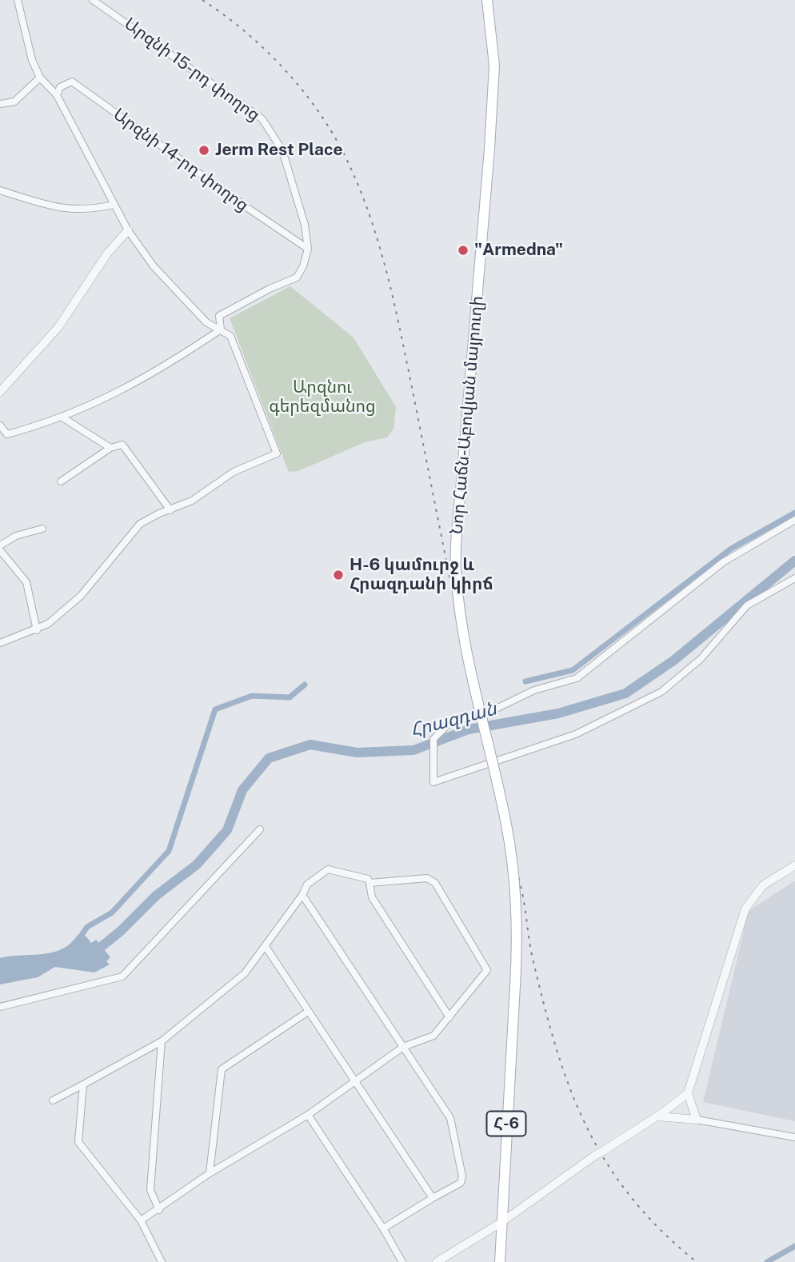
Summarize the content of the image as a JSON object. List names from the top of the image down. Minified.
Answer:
{"streets":{"main road":["Նոր Հաճն-Աբովյան մայրուղի","Հ-6"],"street":["Արզնի 15-րդ փողոց","Արզնի 14-րդ փողոց"]},"crossings":[["Արզնի 15-րդ փողոց","Արզնի 14-րդ փողոց"]],"water":["Հրազդան"],"parks":["Արզնու գերեզմանոց"],"places":["Jerm Rest Place","\"Armedna\"","H-6 կամուրջ և Հրազդանի կիրճ"]}
